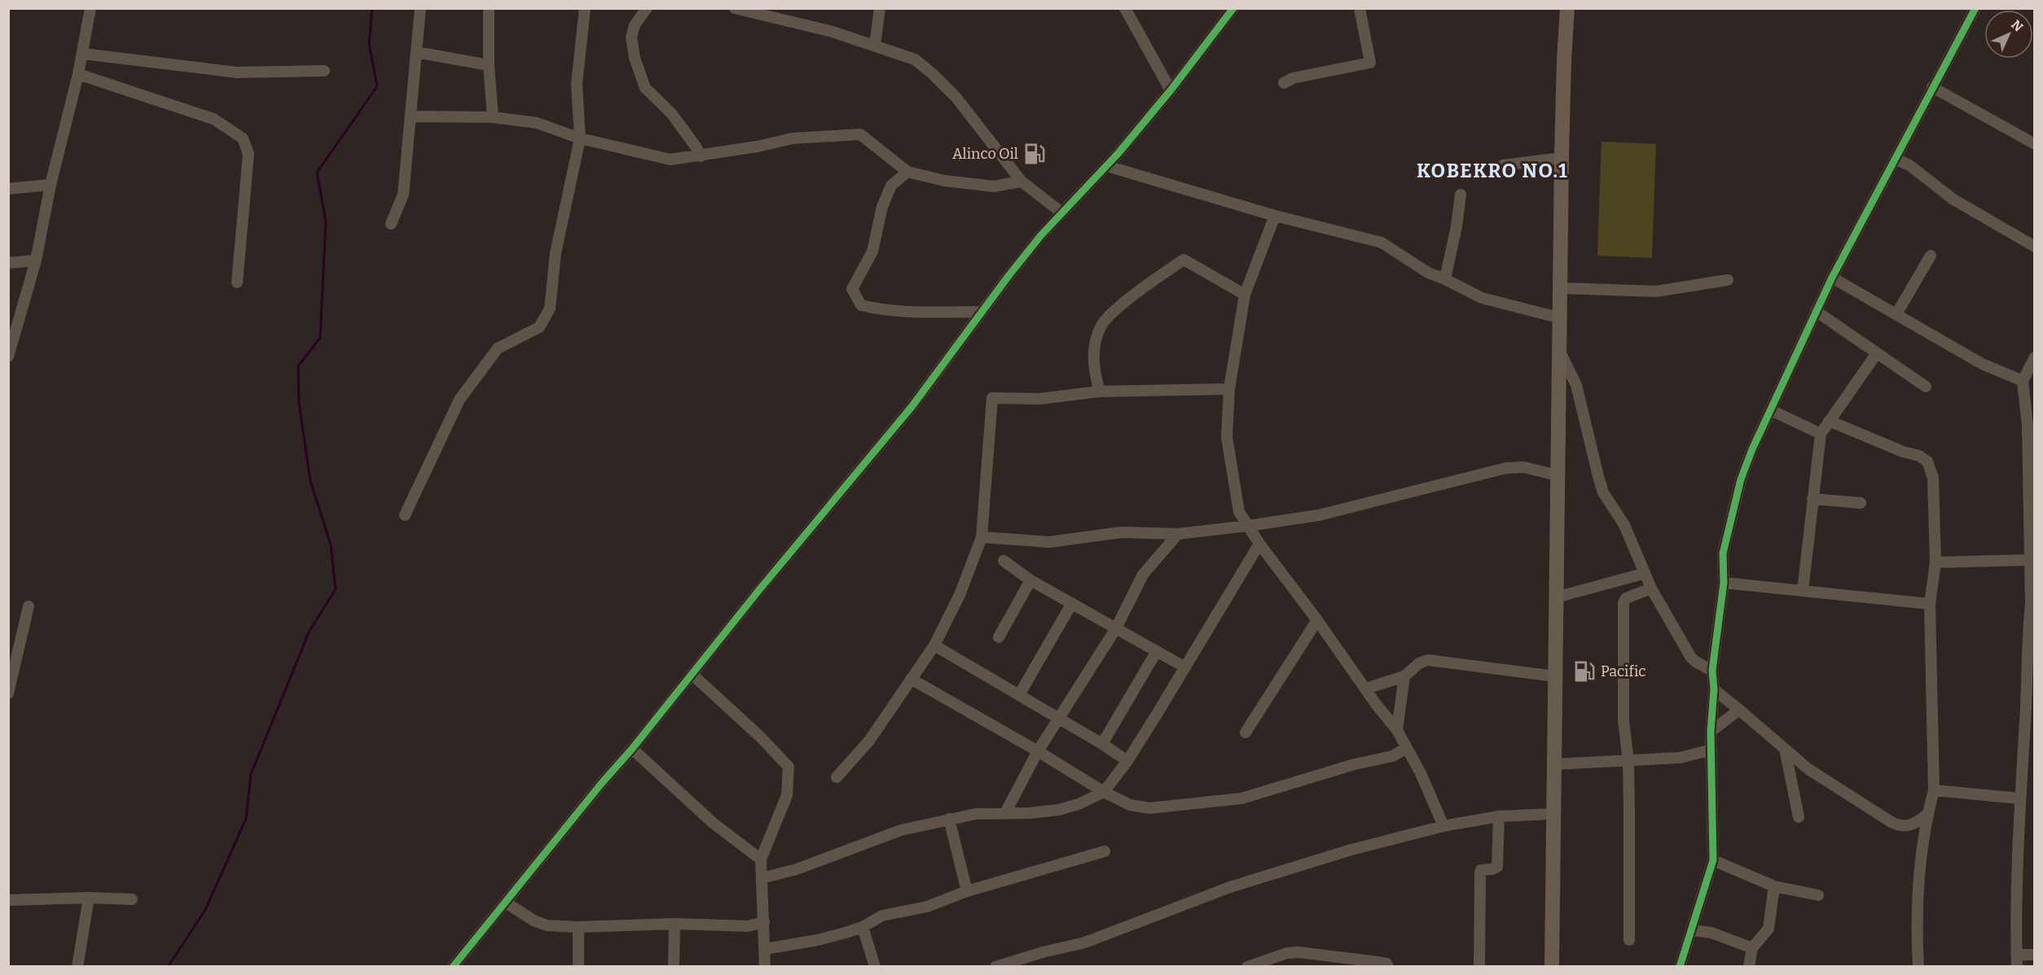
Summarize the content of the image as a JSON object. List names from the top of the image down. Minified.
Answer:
{"districts":["KOBEKRO NO.1"],"places":{"fuel station":["Alinco Oil","Pacific"]},"north":"top right"}
